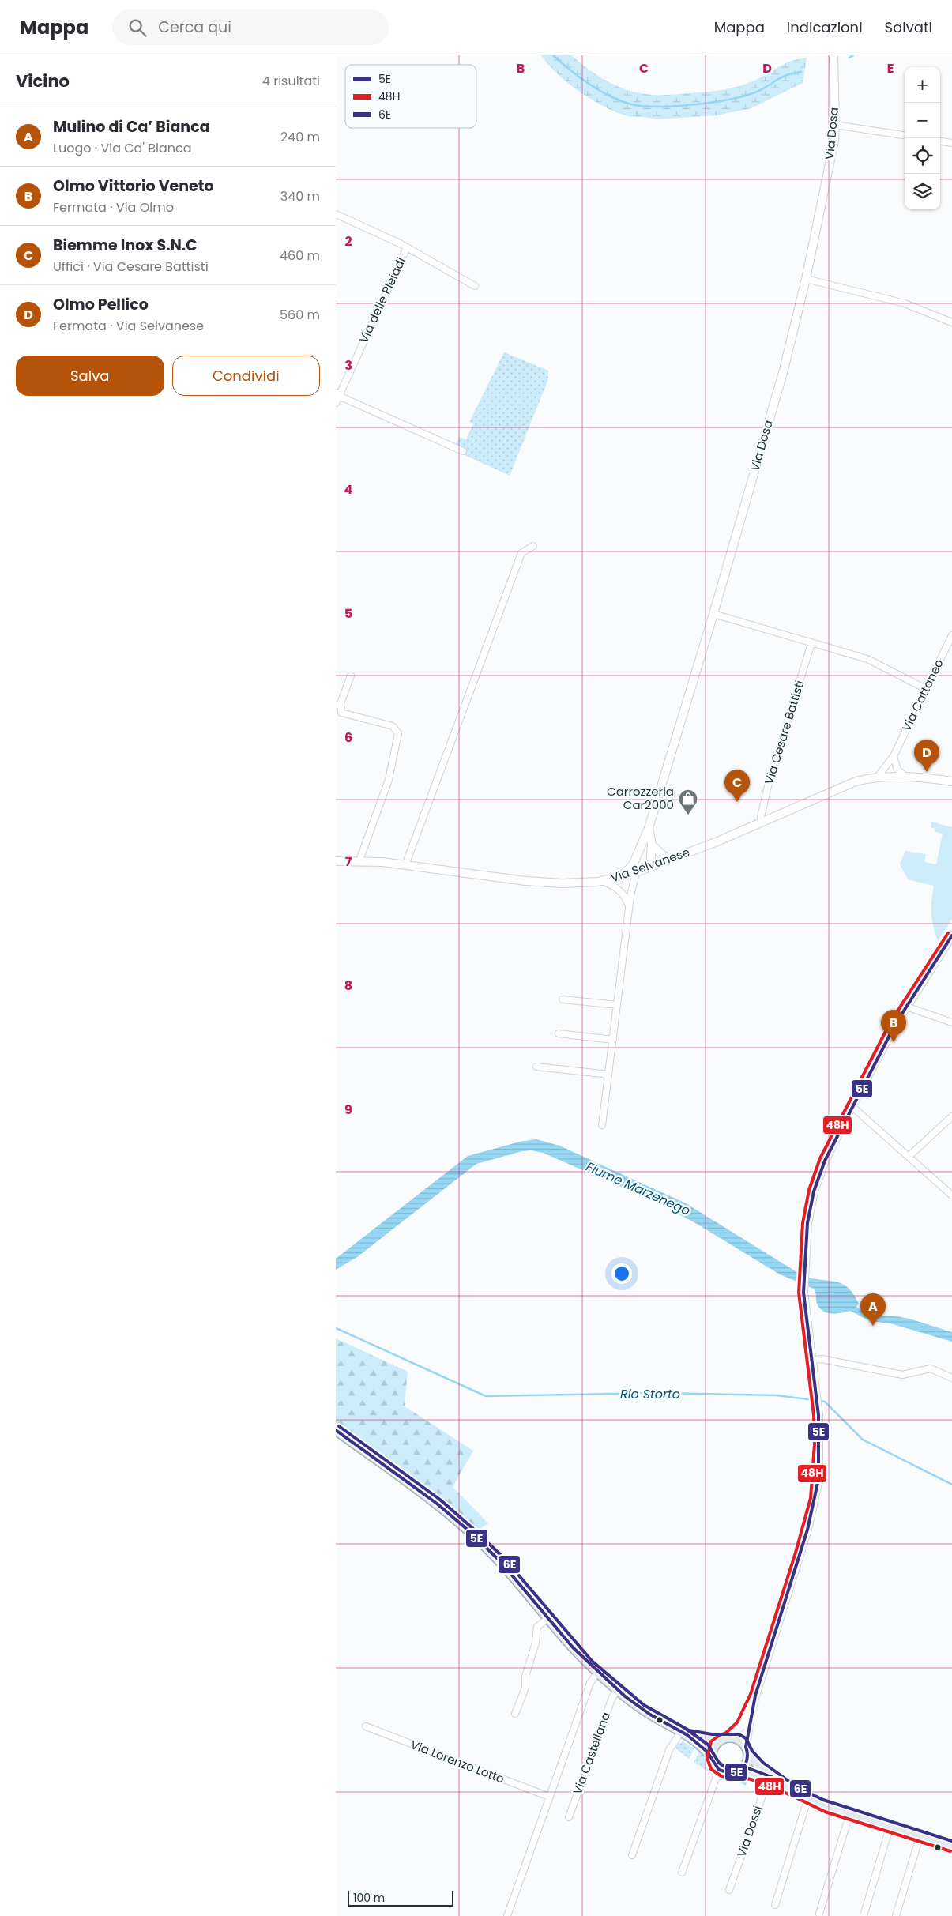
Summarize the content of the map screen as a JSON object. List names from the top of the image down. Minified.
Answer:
{"streets":{"street":["Via Dosa","Via delle Pleiadi","Via Cattaneo","Via Cesare Battisti","Via Selvanese","Via Castellana","Via Lorenzo Lotto","Via Dossi"]},"crossings":[["Via Dosa","Via Selvanese"],["Via Cattaneo","Via Selvanese"],["Via Cesare Battisti","Via Selvanese"]],"water":["Fiume Marzenego","Rio Storto"],"places":{"shop":["Carrozzeria Car2000"]},"lines":["transit line 48H","transit line 5E","transit line 6E"],"legend":["5E","48H","6E"],"scale_bar":"100 m","page":{"header":"Mappa","search":"Cerca qui","nav":["Mappa","Indicazioni","Salvati"],"heading":["Vicino","4 risultati"],"map_buttons":["+","−"],"list":[{"mark":"A","name":"Mulino di Ca’ Bianca","note":"Luogo · Via Ca' Bianca","value":"240 m"},{"mark":"B","name":"Olmo Vittorio Veneto","note":"Fermata · Via Olmo","value":"340 m"},{"mark":"C","name":"Biemme Inox S.N.C","note":"Uffici · Via Cesare Battisti","value":"460 m"},{"mark":"D","name":"Olmo Pellico","note":"Fermata · Via Selvanese","value":"560 m"}],"buttons":["Salva","Condividi"],"pins":["D","C","B","A"],"scale":"100 m"},"grid":{"columns":["B","C","D","E"],"rows":["2","3","4","5","6","7","8","9"]}}
